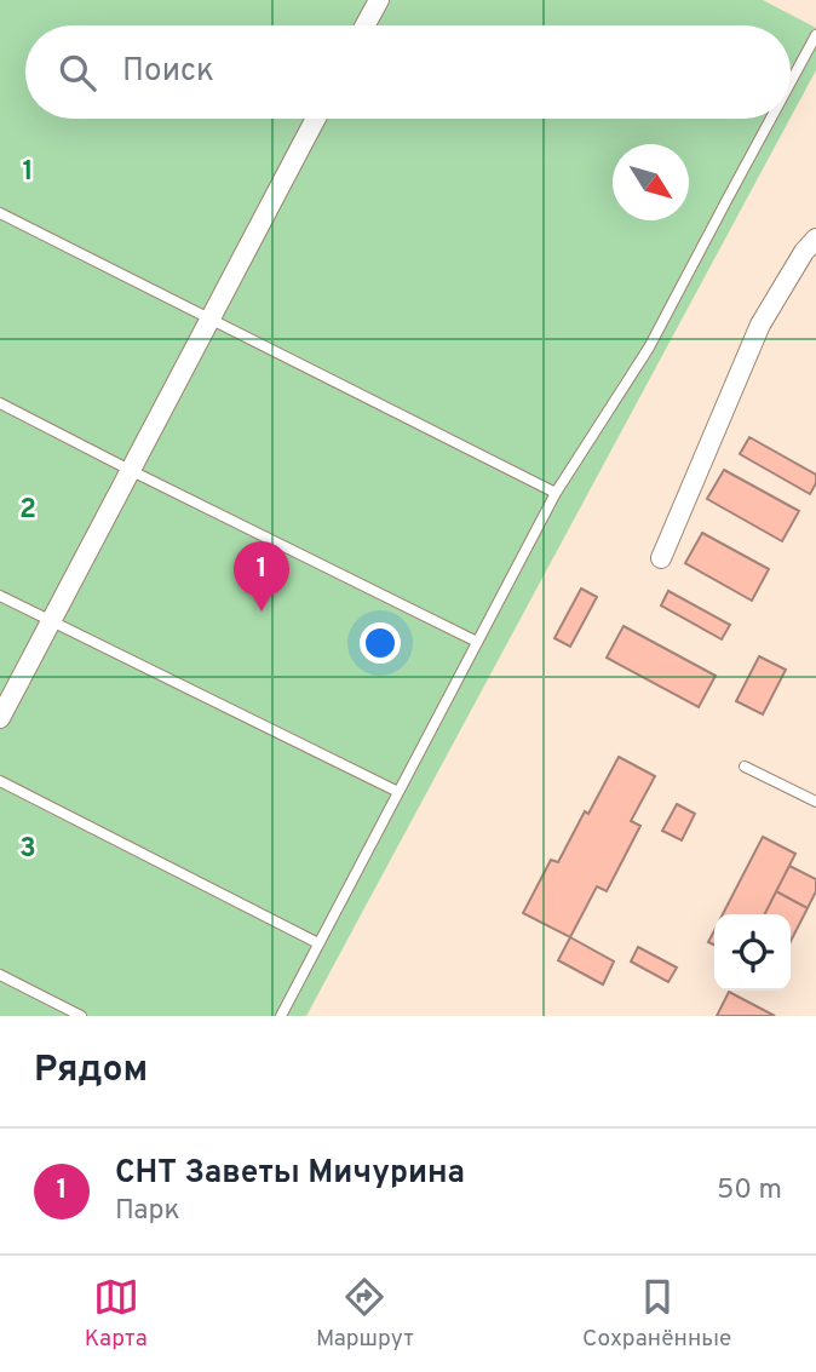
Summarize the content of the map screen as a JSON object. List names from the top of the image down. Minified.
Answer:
{"north":"bottom right","page":{"search":"Поиск","pins":"1","heading":"Рядом","list":[{"mark":"1","name":"СНТ Заветы Мичурина","note":"Парк","value":"50 m"}],"nav":["Карта","Маршрут","Сохранённые"]},"grid":{"rows":["1","2","3"]}}
